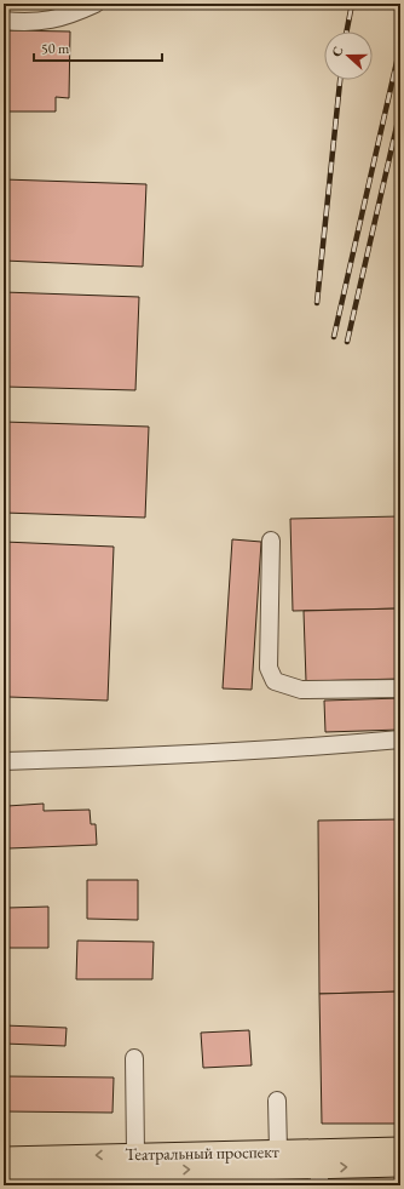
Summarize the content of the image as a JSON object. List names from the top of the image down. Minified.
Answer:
{"streets":{"main road":["Театральный проспект"]},"scale_bar":"50 m","north":"left"}
